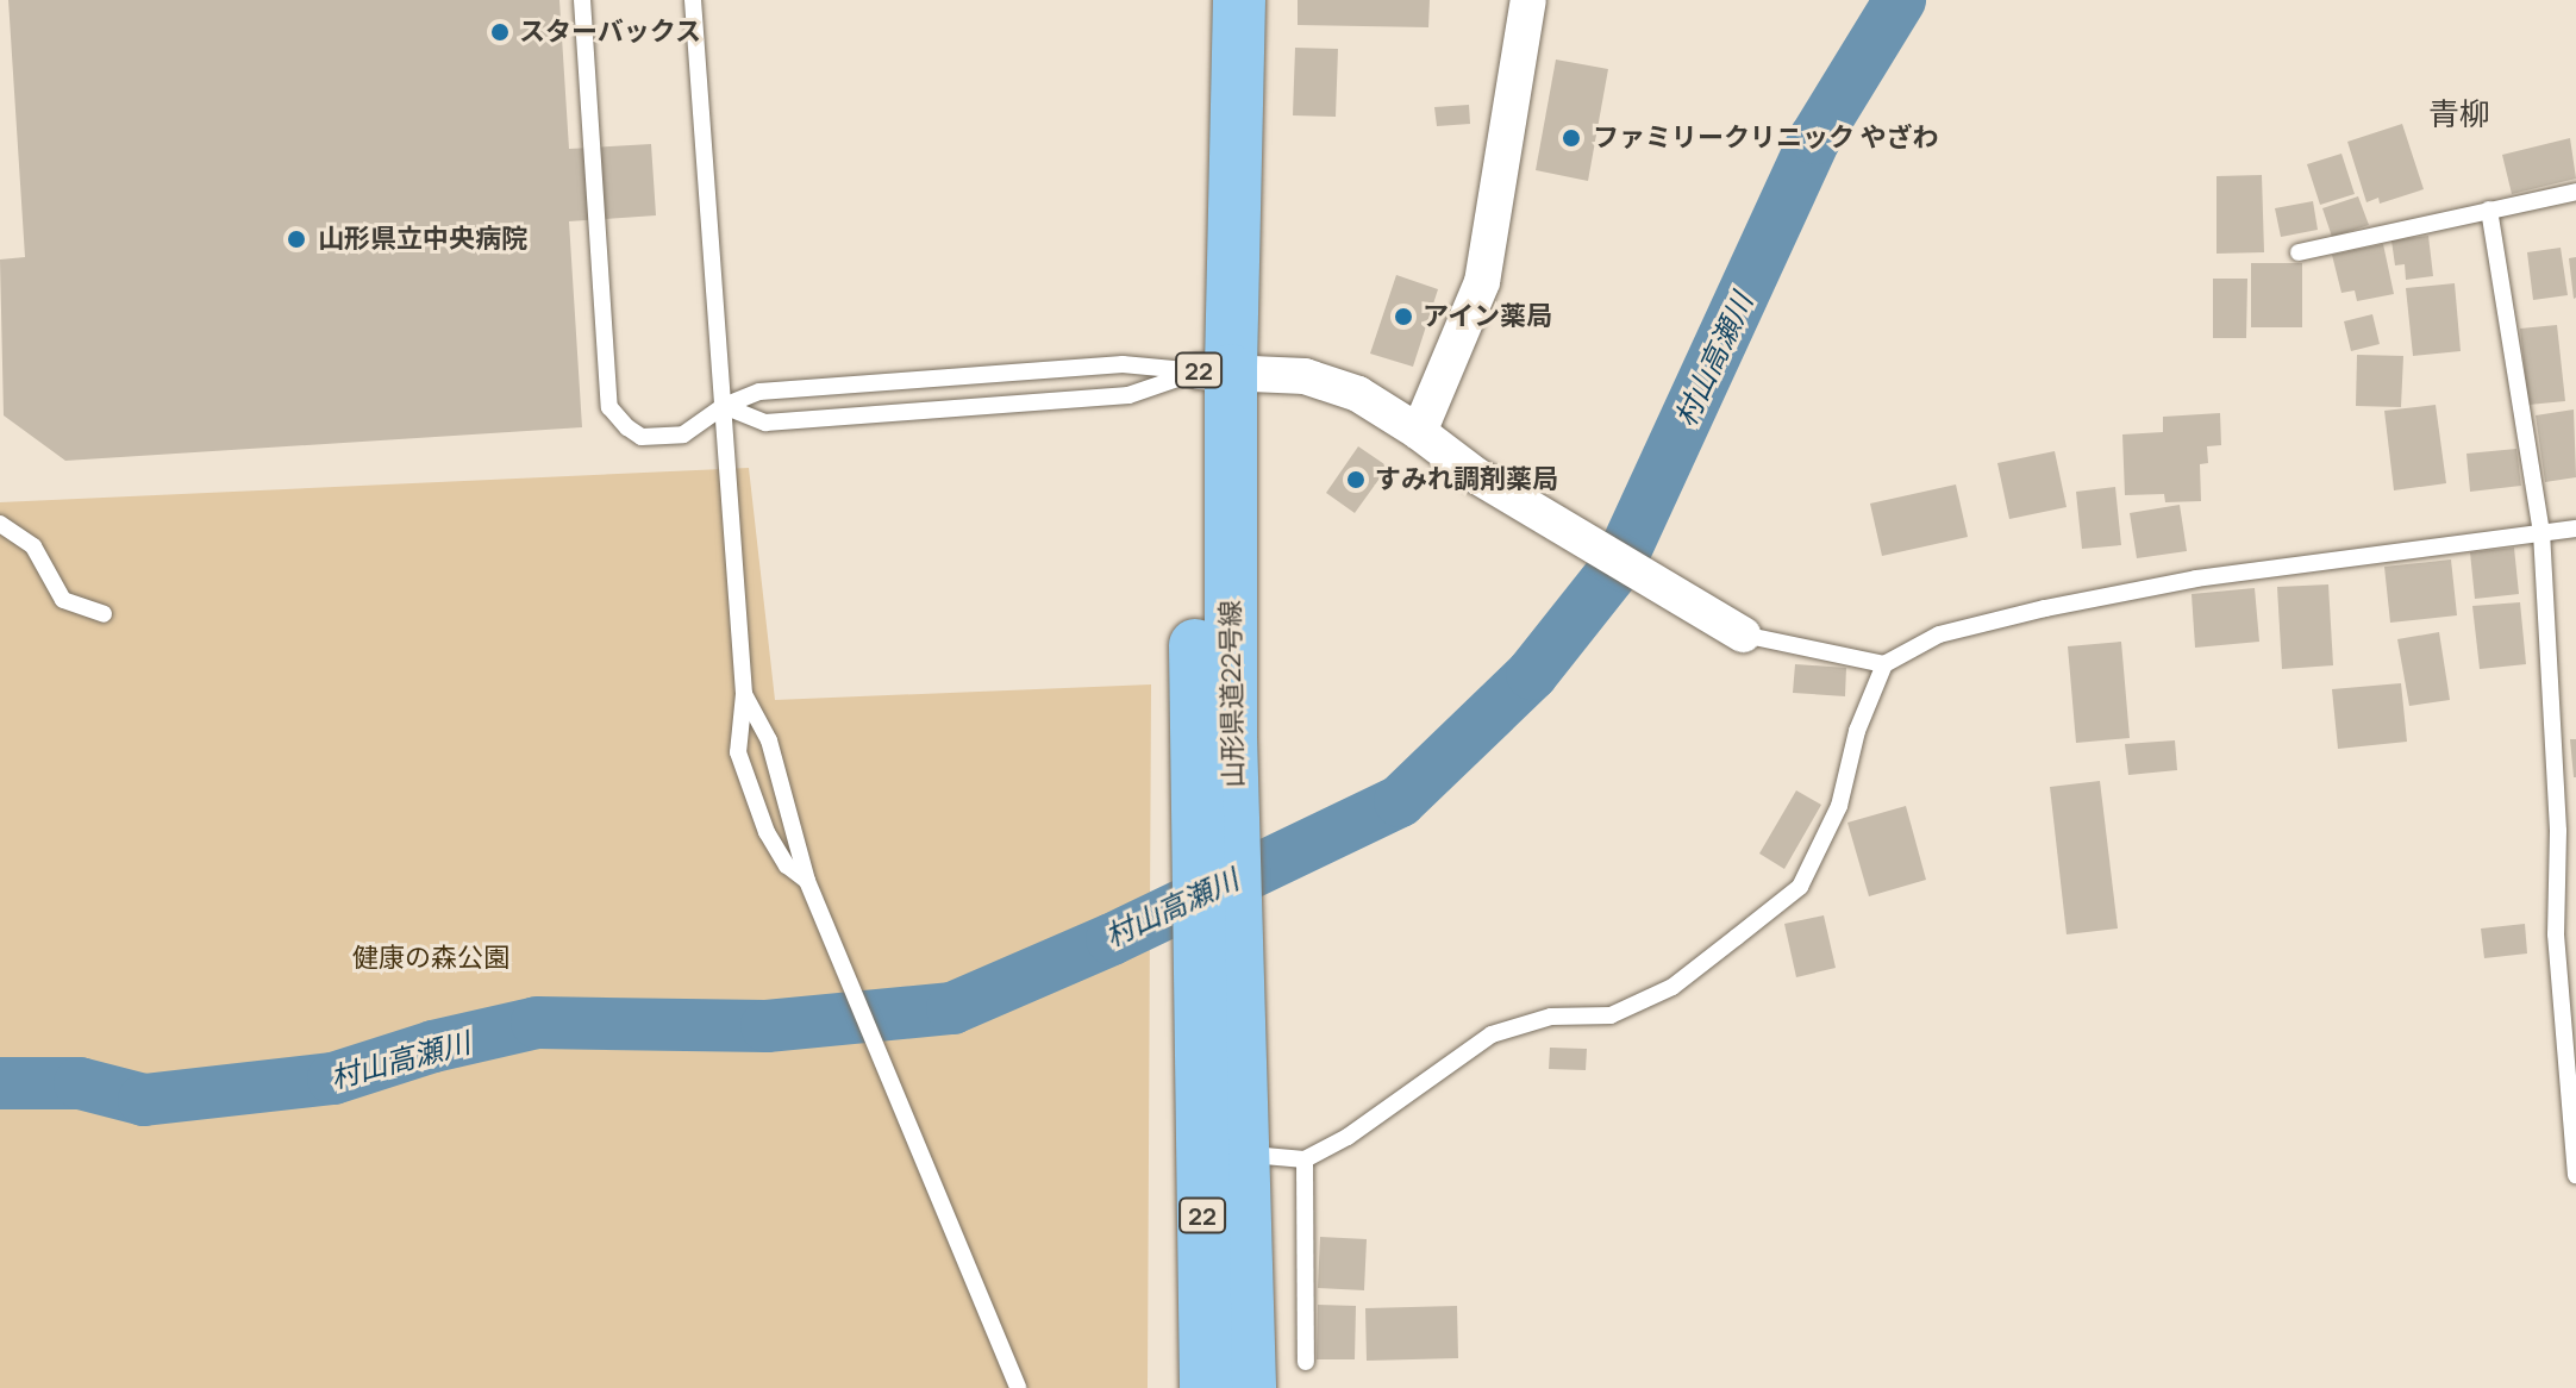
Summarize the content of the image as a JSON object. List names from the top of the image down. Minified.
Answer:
{"streets":{"main road":["22","山形県道22号線"]},"districts":["青柳"],"water":["村山高瀬川"],"parks":["健康の森公園"],"places":["スターバックス","ファミリークリニック やざわ","山形県立中央病院","アイン薬局","すみれ調剤薬局"]}
